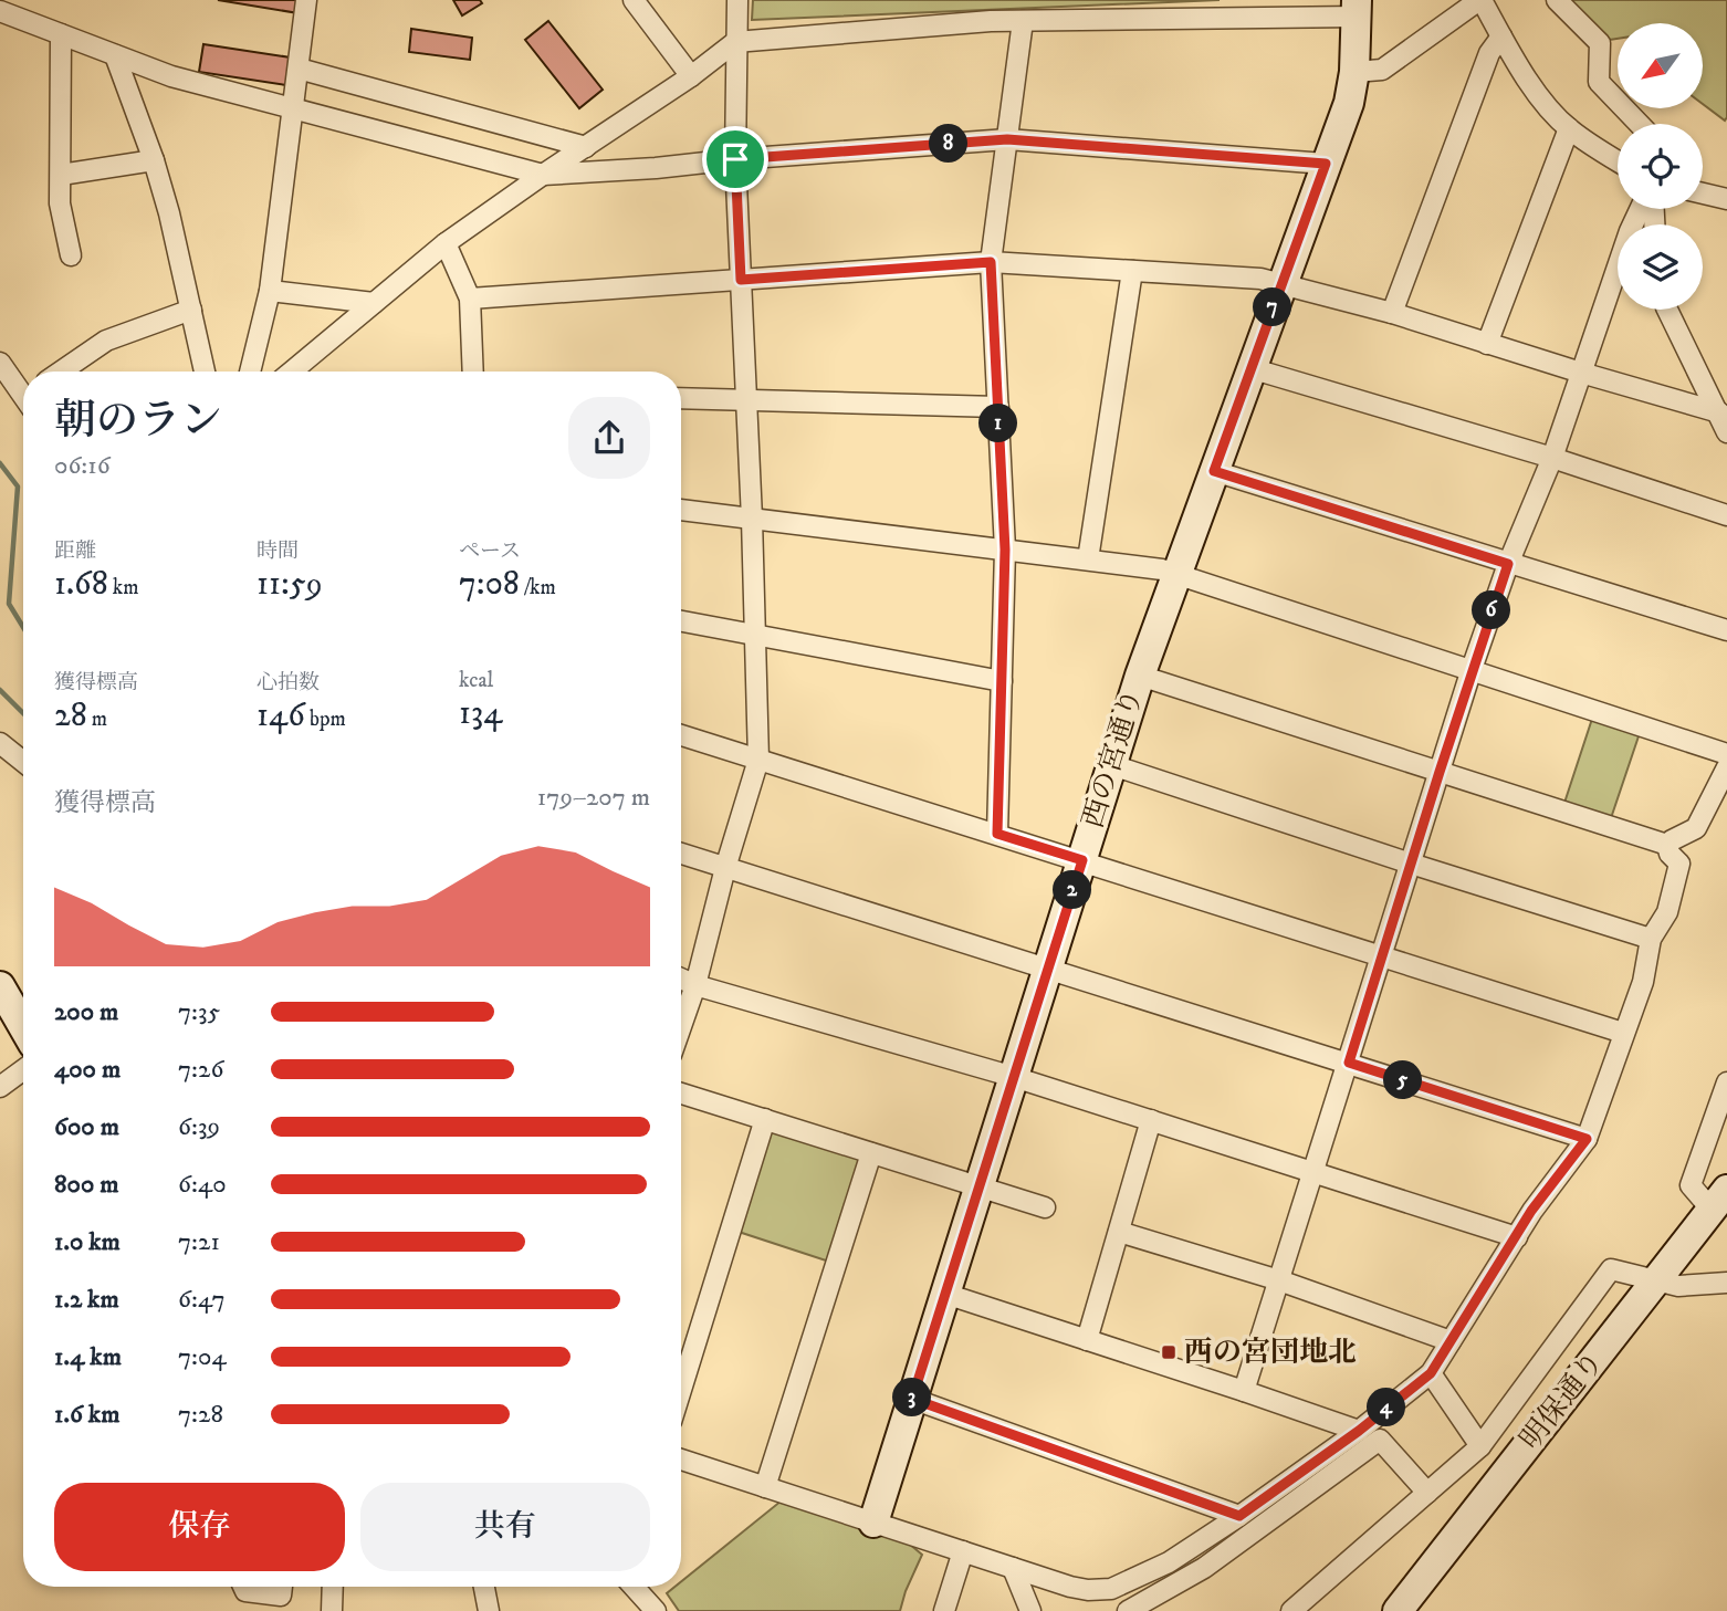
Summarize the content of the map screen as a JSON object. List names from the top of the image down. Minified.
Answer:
{"streets":{"street":["西の宮通り","明保通り"]},"places":{"transit":["西の宮団地北"]},"north":"bottom left","page":{"pins":["8","7","1","6","2","5","3","4"],"heading":["朝のラン","06:16"],"stats":[["距離","1.68 km"],["時間","11:59"],["ペース","7:08 /km"],["獲得標高","28 m"],["心拍数","146 bpm"],["kcal","134"]],"chart":["獲得標高","179–207 m"],"list":[{"name":"200 m","note":"7:35"},{"name":"400 m","note":"7:26"},{"name":"600 m","note":"6:39"},{"name":"800 m","note":"6:40"},{"name":"1.0 km","note":"7:21"},{"name":"1.2 km","note":"6:47"},{"name":"1.4 km","note":"7:04"},{"name":"1.6 km","note":"7:28"}],"buttons":["保存","共有"]}}
